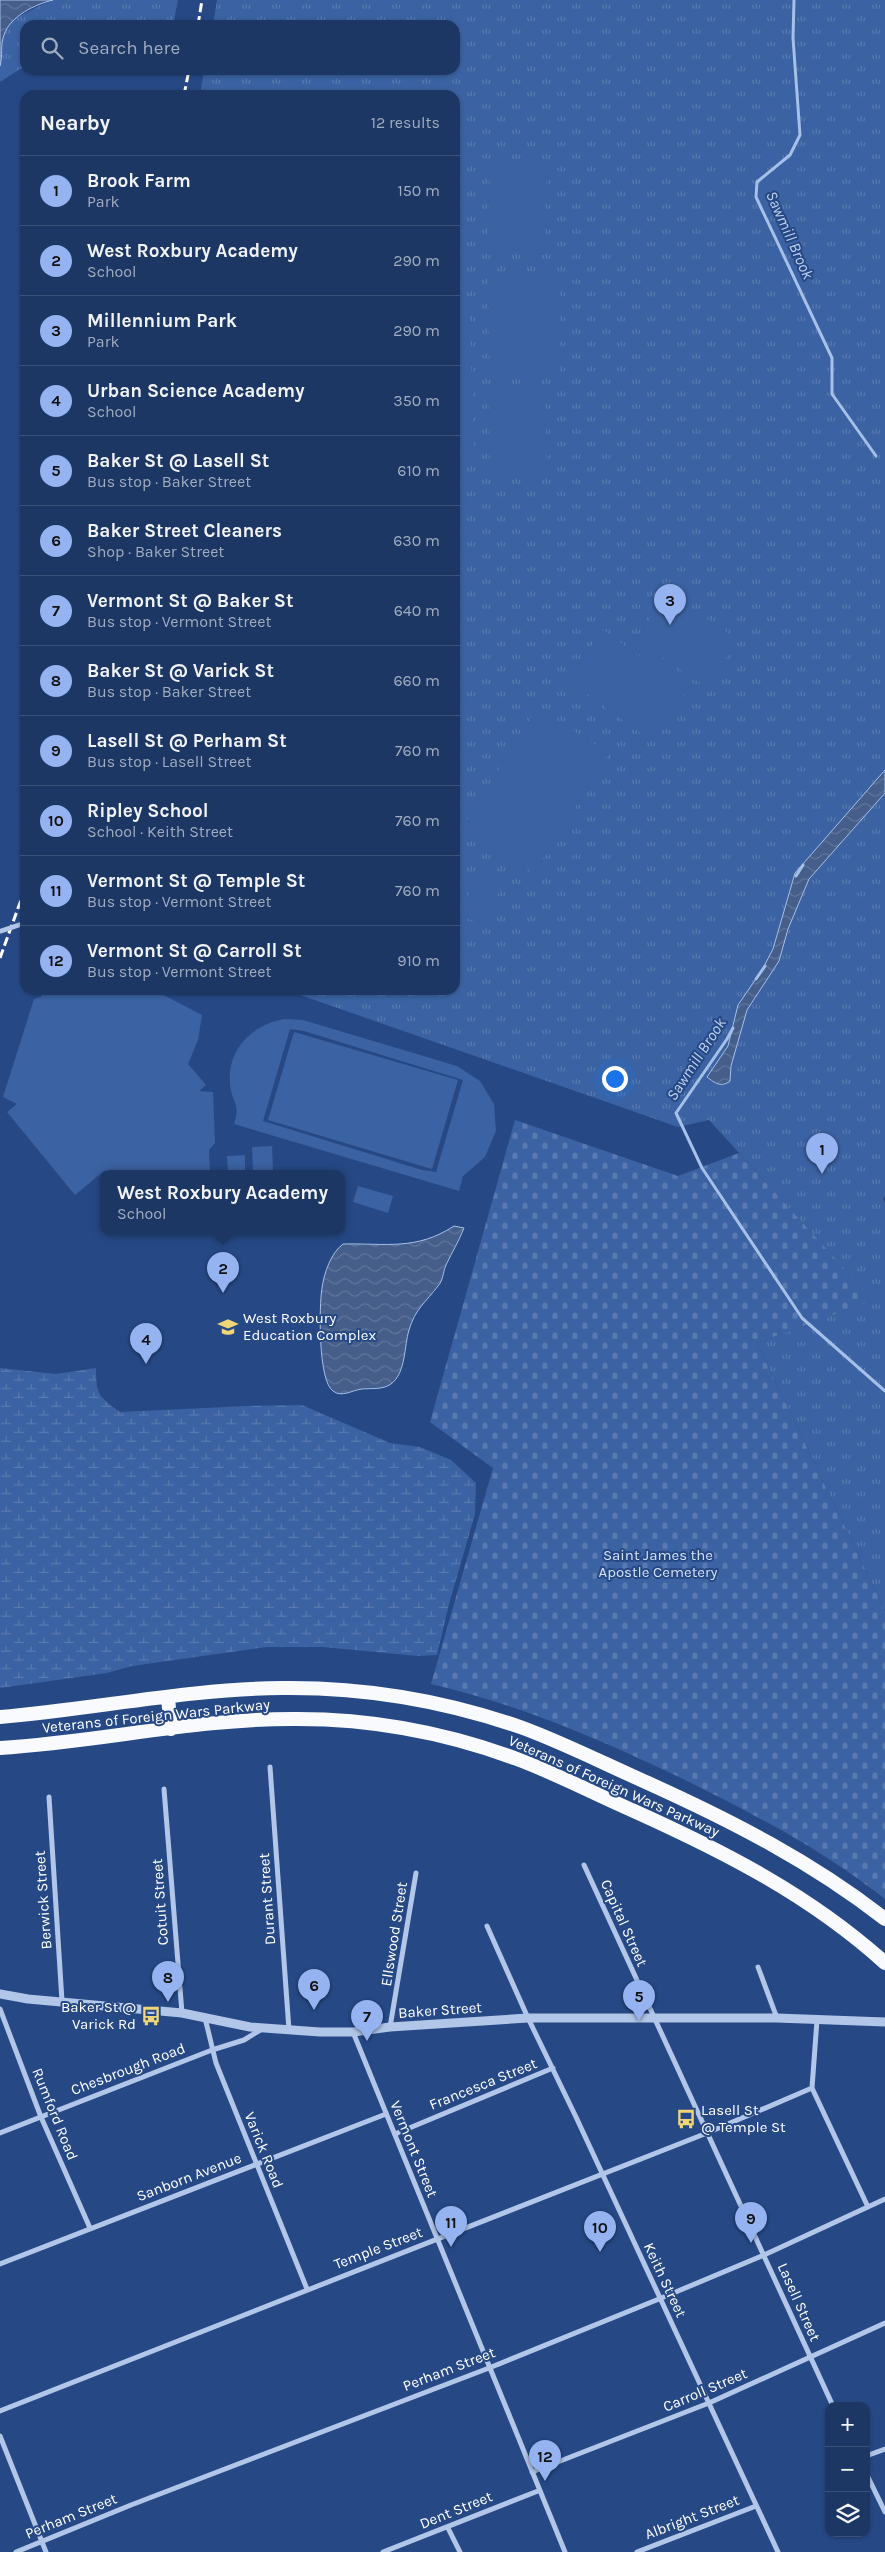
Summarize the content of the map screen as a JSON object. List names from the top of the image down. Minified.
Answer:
{"streets":{"highway":["Veterans of Foreign Wars Parkway"],"street":["Durant Street","Berwick Street","Cotuit Street","Capital Street","Ellswood Street","Baker Street","Chesbrough Road","Francesca Street","Rumford Road","Vermont Street","Varick Road","Sanborn Avenue","Temple Street","Keith Street","Lasell Street","Perham Street","Carroll Street","Dent Street","Albright Street"]},"crossings":[["Durant Street","Baker Street"],["Berwick Street","Baker Street"],["Cotuit Street","Baker Street"],["Capital Street","Baker Street"],["Capital Street","Lasell Street"],["Ellswood Street","Baker Street"],["Baker Street","Chesbrough Road"],["Baker Street","Vermont Street"],["Baker Street","Varick Road"],["Baker Street","Keith Street"],["Baker Street","Lasell Street"],["Chesbrough Road","Rumford Road"],["Chesbrough Road","Varick Road"],["Francesca Street","Vermont Street"],["Francesca Street","Keith Street"],["Rumford Road","Sanborn Avenue"],["Vermont Street","Sanborn Avenue"],["Vermont Street","Temple Street"],["Vermont Street","Perham Street"],["Vermont Street","Carroll Street"],["Vermont Street","Dent Street"],["Varick Road","Sanborn Avenue"],["Varick Road","Temple Street"],["Temple Street","Keith Street"],["Temple Street","Lasell Street"],["Keith Street","Perham Street"],["Keith Street","Carroll Street"],["Keith Street","Albright Street"],["Lasell Street","Perham Street"],["Lasell Street","Carroll Street"]],"water":["Sawmill Brook"],"parks":["Saint James the Apostle Cemetery"],"places":{"school or university":["West Roxbury Education Complex"],"bus stop":["Baker St @ Varick Rd","Lasell St @ Temple St"]},"page":{"search":"Search here","heading":["Nearby","12 results"],"list":[{"mark":"1","name":"Brook Farm","note":"Park","value":"150 m"},{"mark":"2","name":"West Roxbury Academy","note":"School","value":"290 m"},{"mark":"3","name":"Millennium Park","note":"Park","value":"290 m"},{"mark":"4","name":"Urban Science Academy","note":"School","value":"350 m"},{"mark":"5","name":"Baker St @ Lasell St","note":"Bus stop · Baker Street","value":"610 m"},{"mark":"6","name":"Baker Street Cleaners","note":"Shop · Baker Street","value":"630 m"},{"mark":"7","name":"Vermont St @ Baker St","note":"Bus stop · Vermont Street","value":"640 m"},{"mark":"8","name":"Baker St @ Varick St","note":"Bus stop · Baker Street","value":"660 m"},{"mark":"9","name":"Lasell St @ Perham St","note":"Bus stop · Lasell Street","value":"760 m"},{"mark":"10","name":"Ripley School","note":"School · Keith Street","value":"760 m"},{"mark":"11","name":"Vermont St @ Temple St","note":"Bus stop · Vermont Street","value":"760 m"},{"mark":"12","name":"Vermont St @ Carroll St","note":"Bus stop · Vermont Street","value":"910 m"}],"pins":["3","1","2","4","8","6","5","7","9","11","10","12"],"popup":["West Roxbury Academy","School"],"map_buttons":["+","−"]}}
